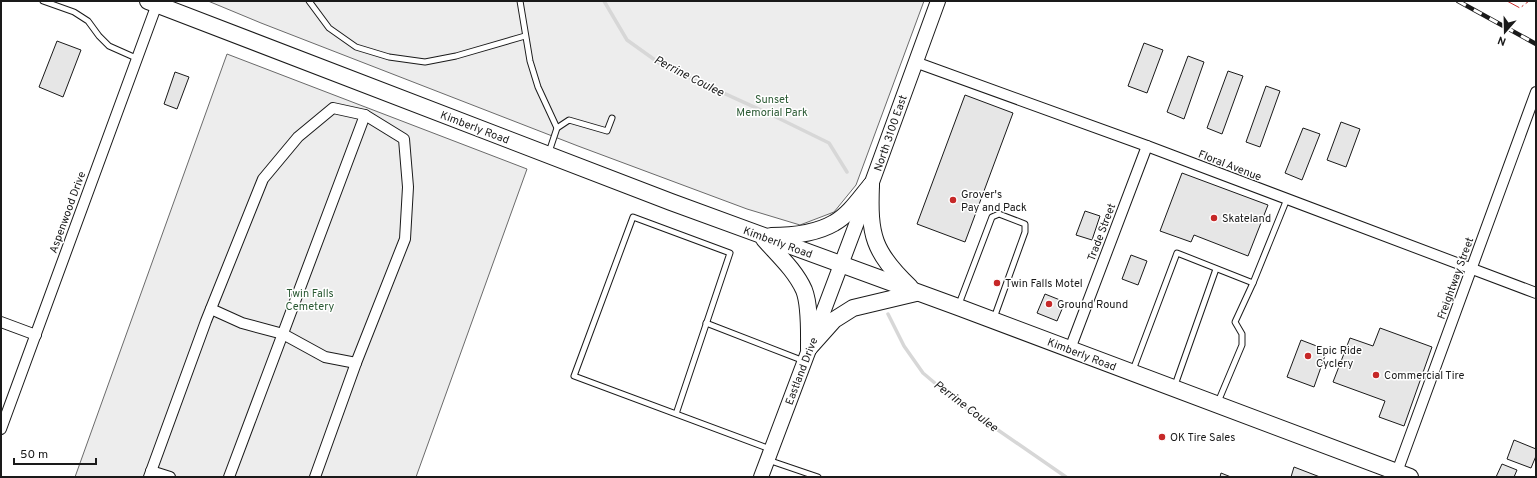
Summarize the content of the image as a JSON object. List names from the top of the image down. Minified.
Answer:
{"streets":{"main road":["Kimberly Road","North 3100 East","Eastland Drive"],"street":["Floral Avenue","Aspenwood Drive","Trade Street","Freightway Street"]},"crossings":[["Kimberly Road","North 3100 East"],["Kimberly Road","Aspenwood Drive"],["Kimberly Road","Trade Street"],["Kimberly Road","Freightway Street"],["Kimberly Road","Eastland Drive"],["North 3100 East","Floral Avenue"],["North 3100 East","Eastland Drive"],["Floral Avenue","Trade Street"],["Floral Avenue","Freightway Street"]],"water":["Perrine Coulee"],"parks":["Sunset Memorial Park","Twin Falls Cemetery"],"places":["Grover's Pay and Pack","Skateland","Twin Falls Motel","Ground Round","Epic Ride Cyclery","Commercial Tire","OK Tire Sales"],"scale_bar":"50 m","north":"bottom"}
